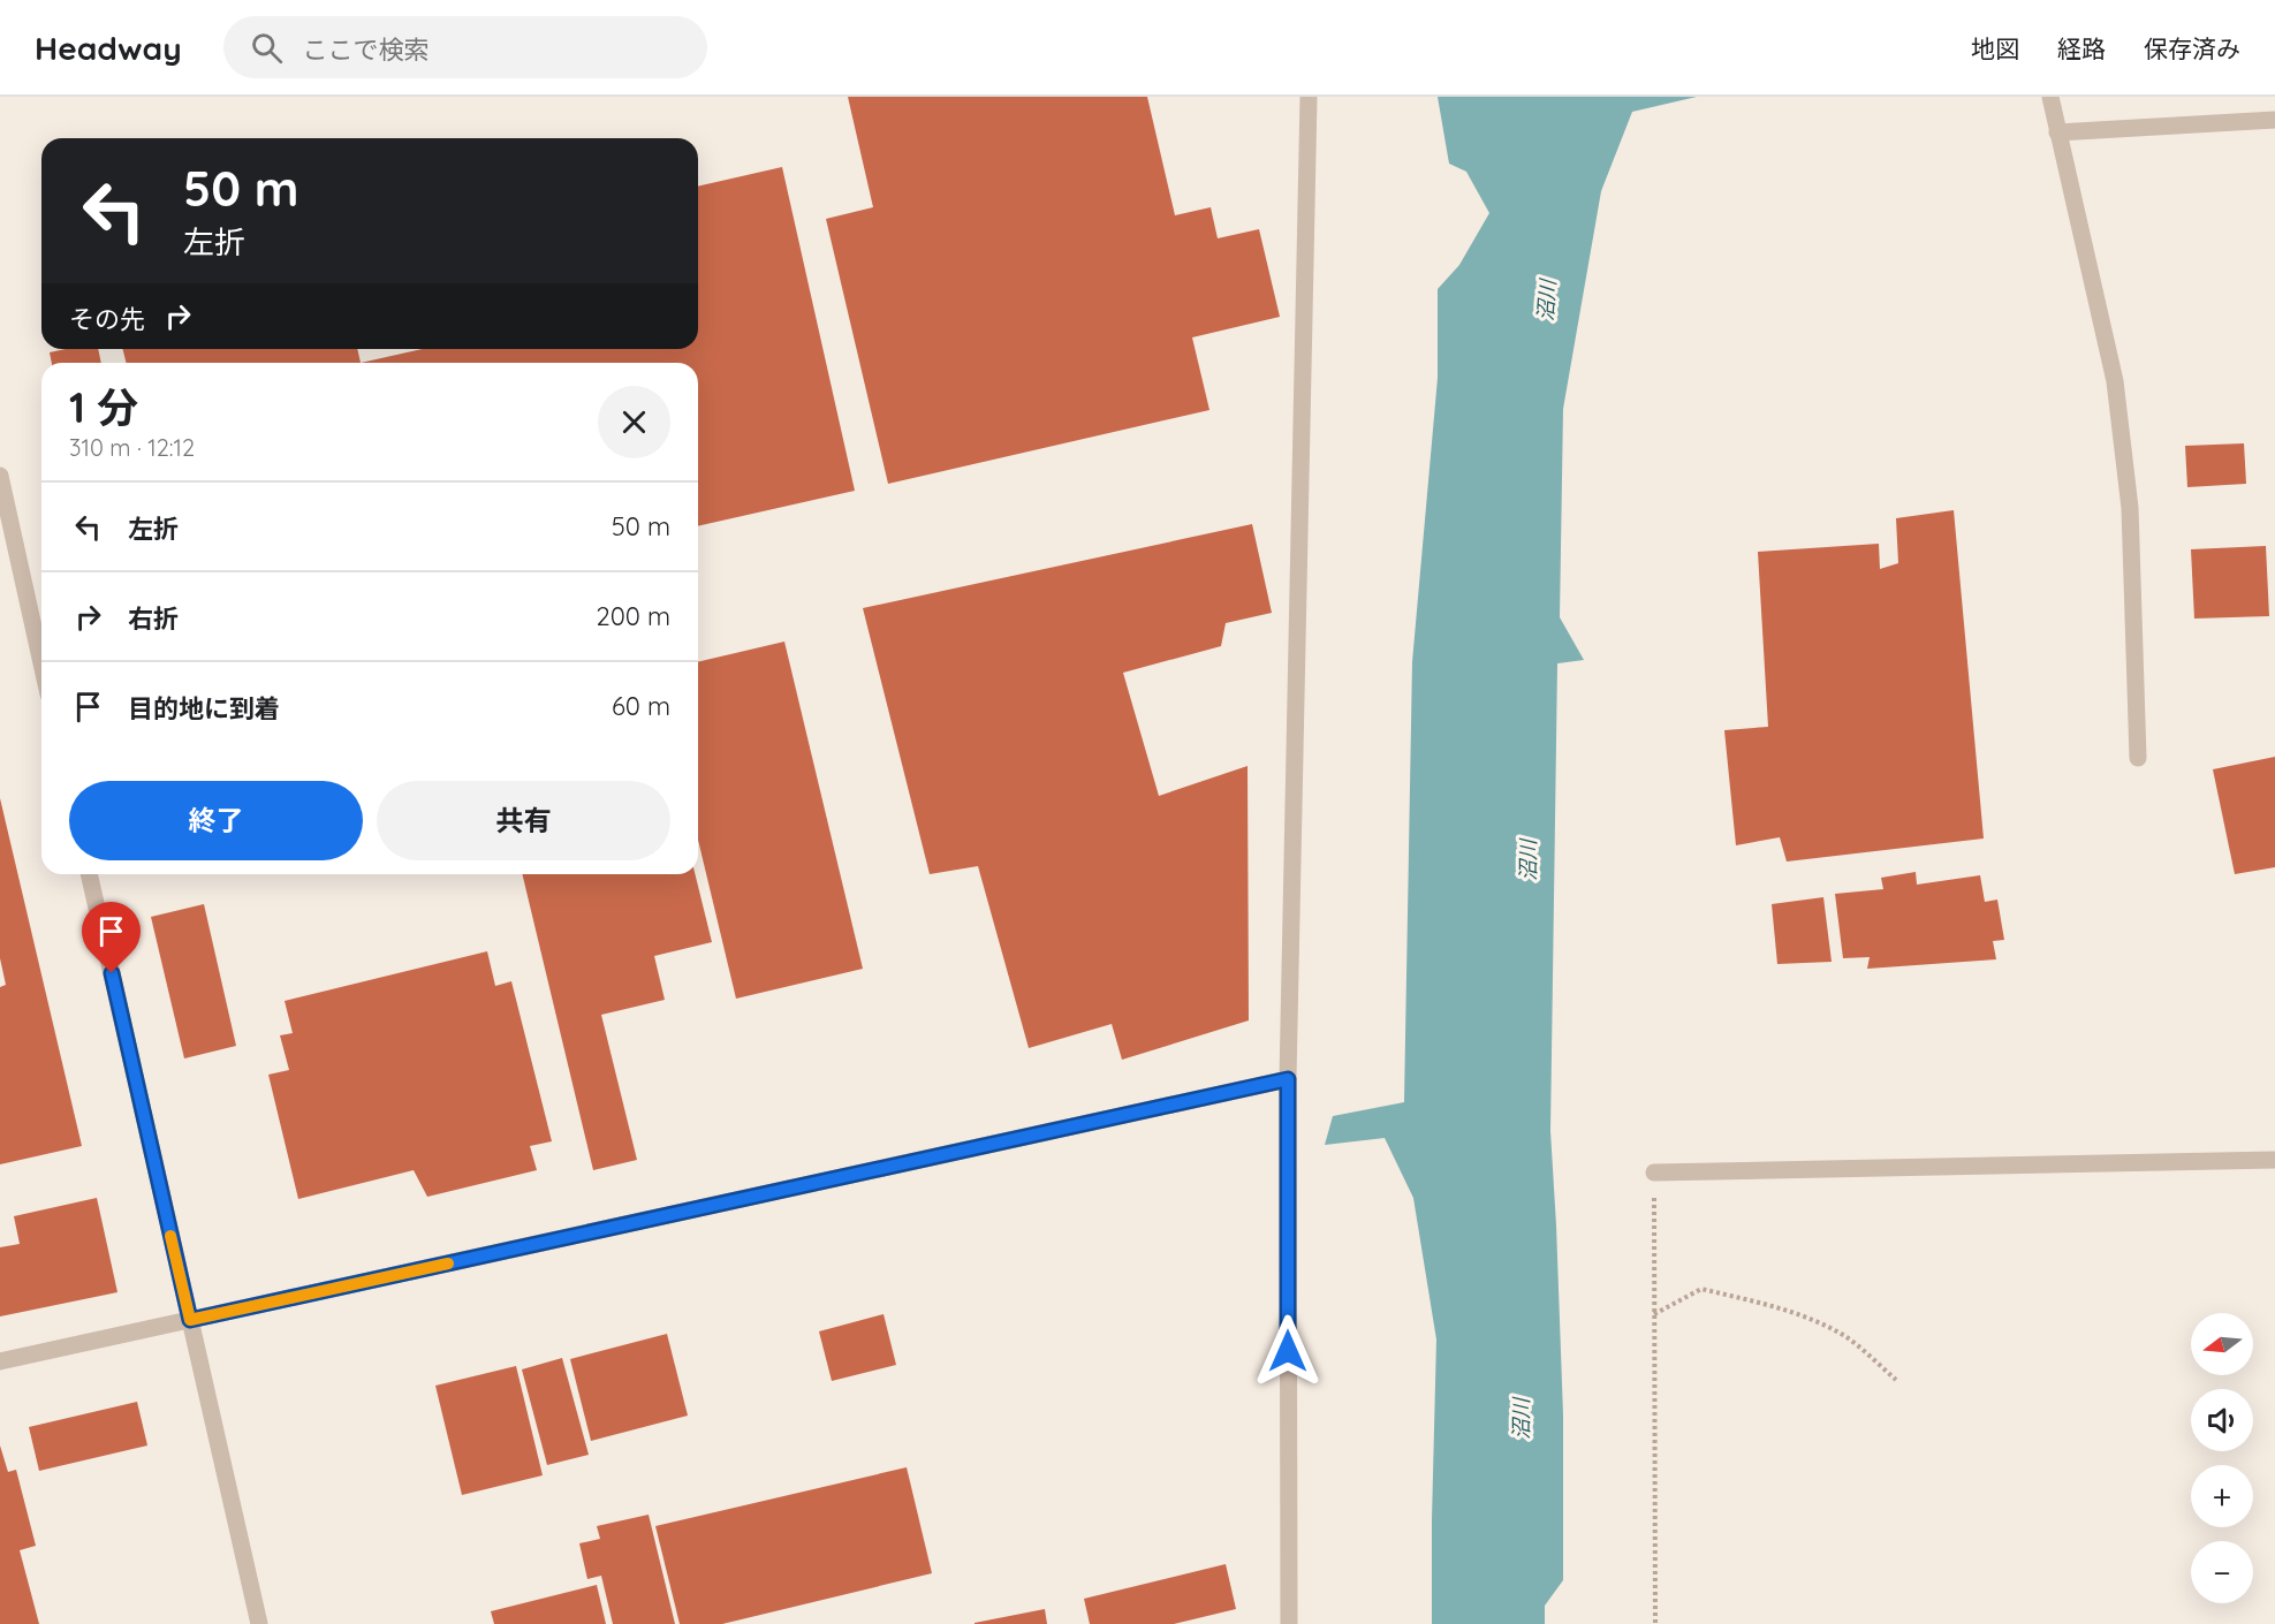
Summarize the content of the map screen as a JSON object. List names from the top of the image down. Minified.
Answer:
{"water":["沼川"],"north":"left","page":{"header":"Headway","search":"ここで検索","nav":["地図","経路","保存済み"],"turn":["50 m","左折"],"then":"その先","heading":["1 分","310 m · 12:12"],"list":[{"name":"左折","value":"50 m"},{"name":"右折","value":"200 m"},{"name":"目的地に到着","value":"60 m"}],"buttons":["終了","共有"],"map_buttons":["+","−"]}}
